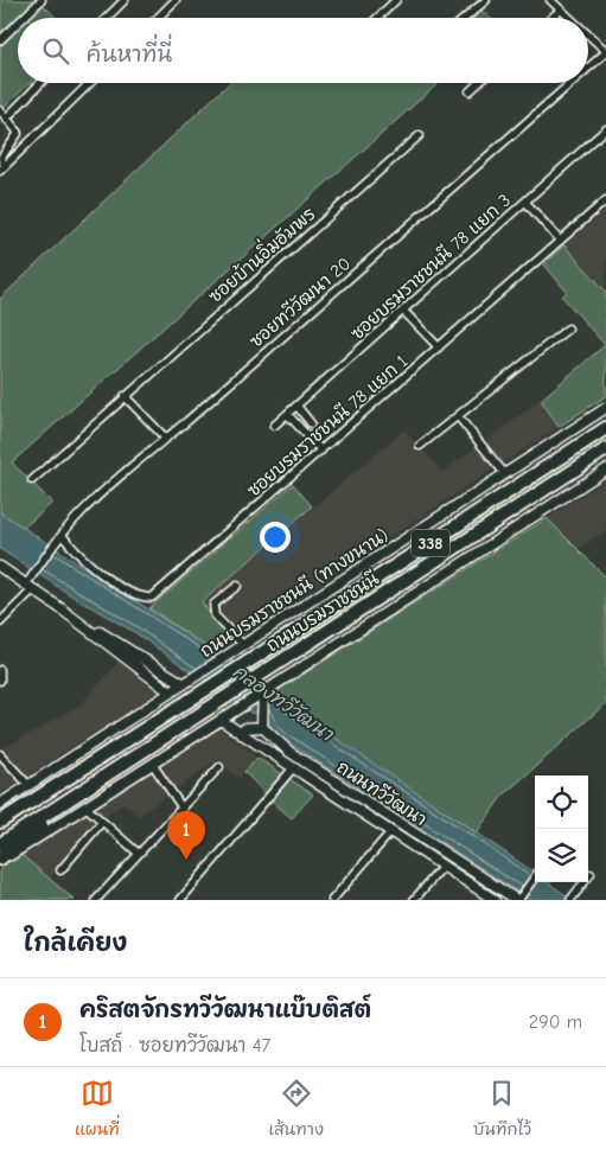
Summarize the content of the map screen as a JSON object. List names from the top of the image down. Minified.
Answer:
{"streets":{"highway":["338","ถนนบรมราชชนนี"],"main road":["ถนนบรมราชชนนี (ทางขนาน)","ถนนทวีวัฒนา"],"street":["ซอยบ้านอิ่มอัมพร","ซอยบรมราชชนนี 78 แยก 3","ซอยทวีวัฒนา 20","ซอยบรมราชชนนี 78 แยก 1"]},"crossings":[["ซอยทวีวัฒนา 20","ซอยบรมราชชนนี 78 แยก 1"],["338","ถนนทวีวัฒนา"]],"water":["คลองทวีวัฒนา"],"page":{"search":"ค้นหาที่นี่","pins":"1","heading":"ใกล้เคียง","list":[{"mark":"1","name":"คริสตจักรทวีวัฒนาแบ๊บติสต์","note":"โบสถ์ · ซอยทวีวัฒนา 47","value":"290 m"}],"nav":["แผนที่","เส้นทาง","บันทึกไว้"]}}
